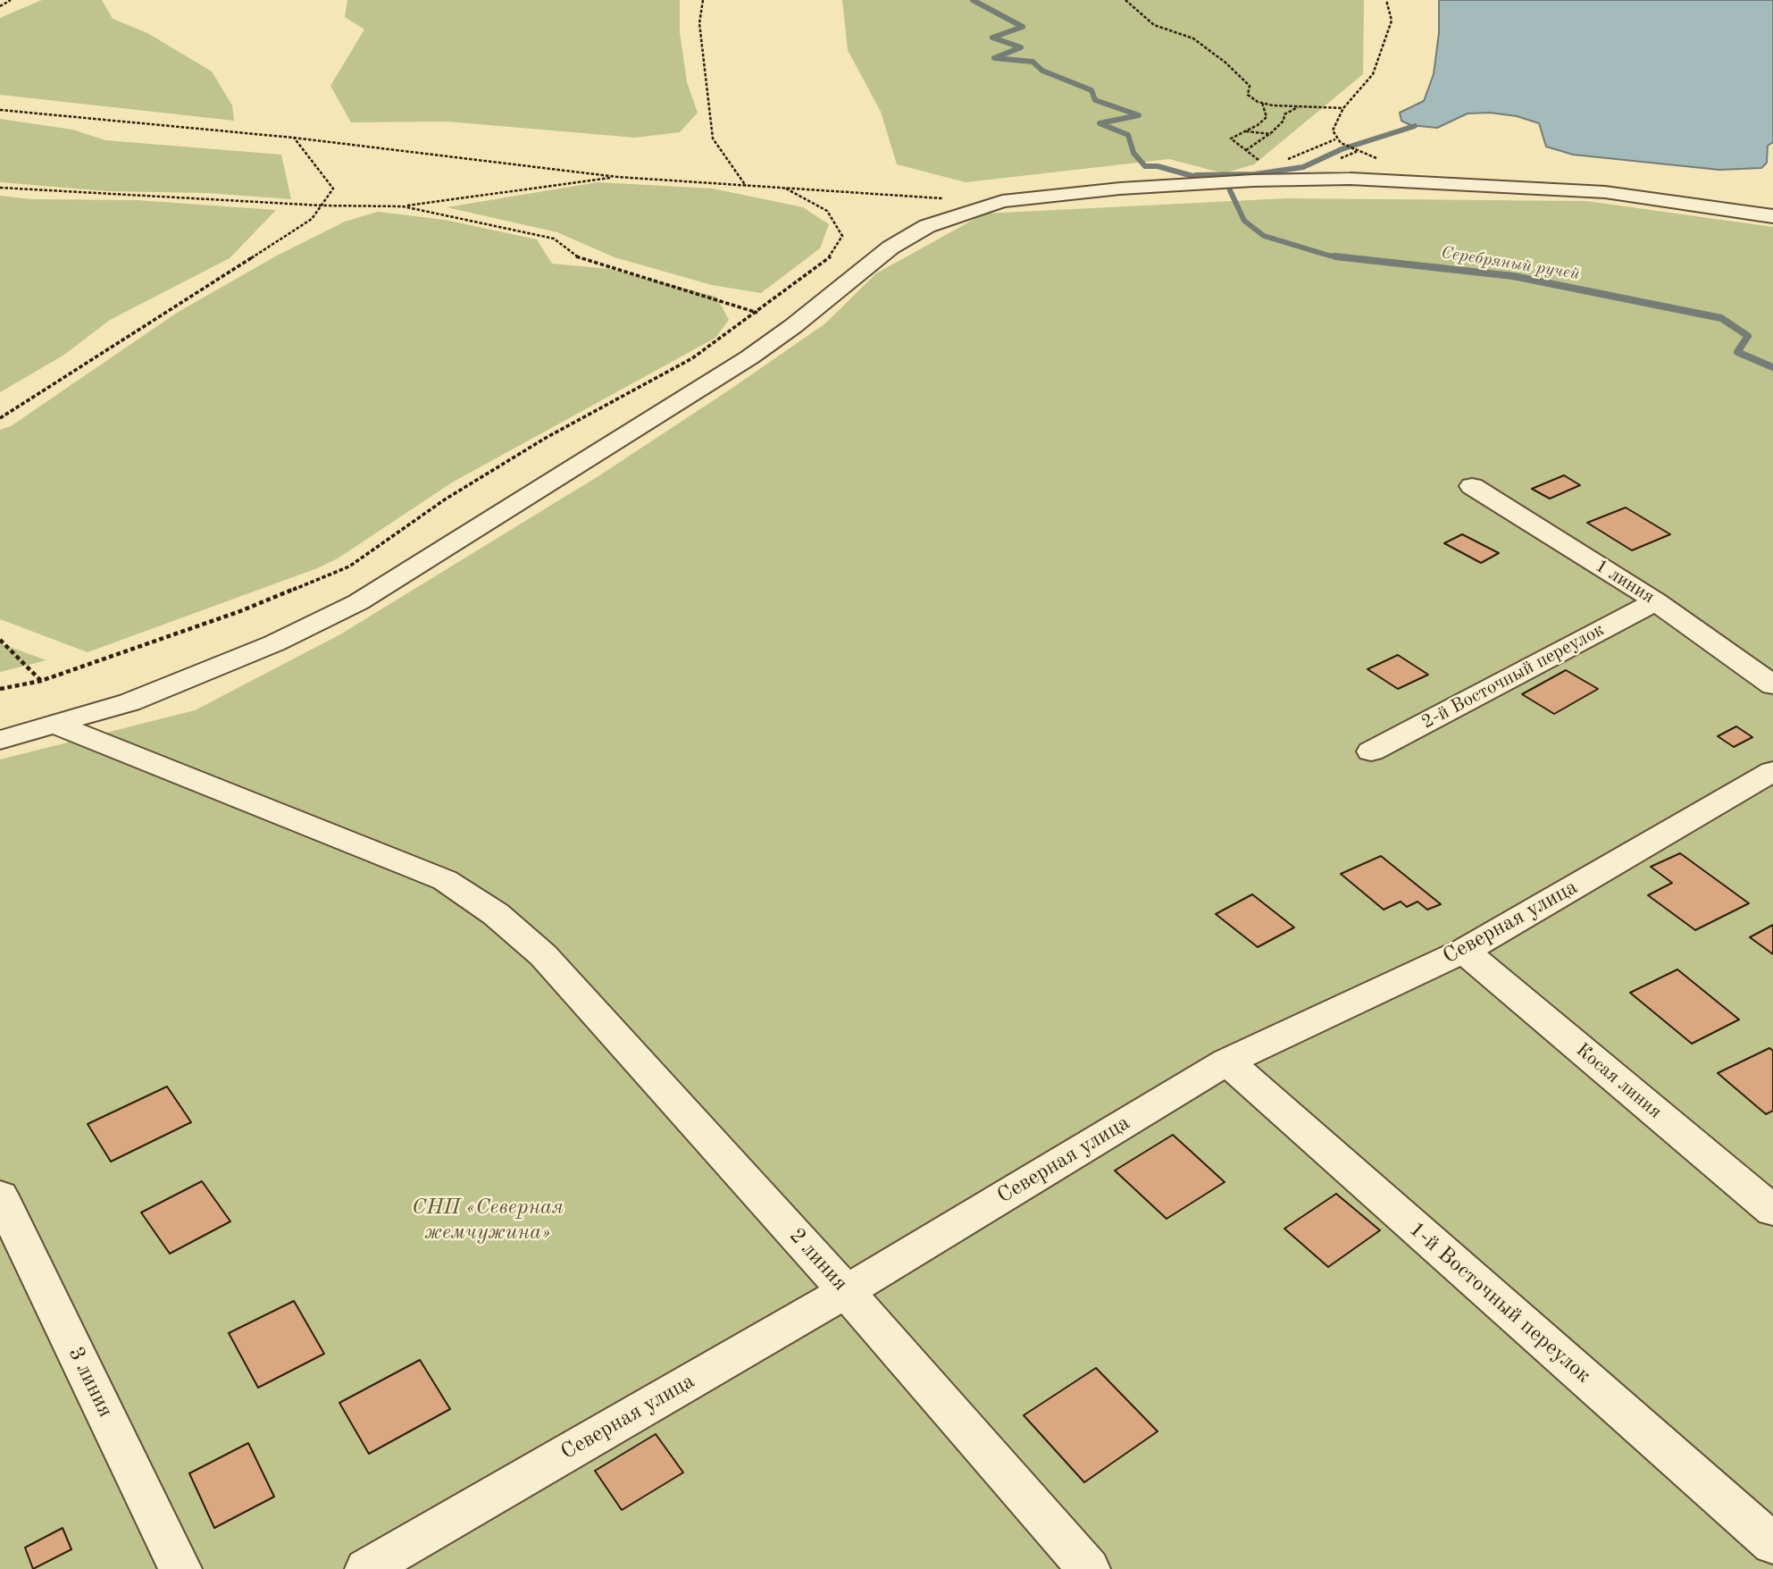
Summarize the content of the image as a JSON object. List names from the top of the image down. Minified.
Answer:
{"streets":{"street":["1 линия","2-й Восточный переулок","Северная улица","Косая линия","2 линия","1-й Восточный переулок","3 линия"]},"crossings":[["1 линия","2-й Восточный переулок"],["Северная улица","Косая линия"],["Северная улица","2 линия"],["Северная улица","1-й Восточный переулок"]],"water":["Серебряный ручей"],"parks":["СНП «Северная жемчужина»"]}
